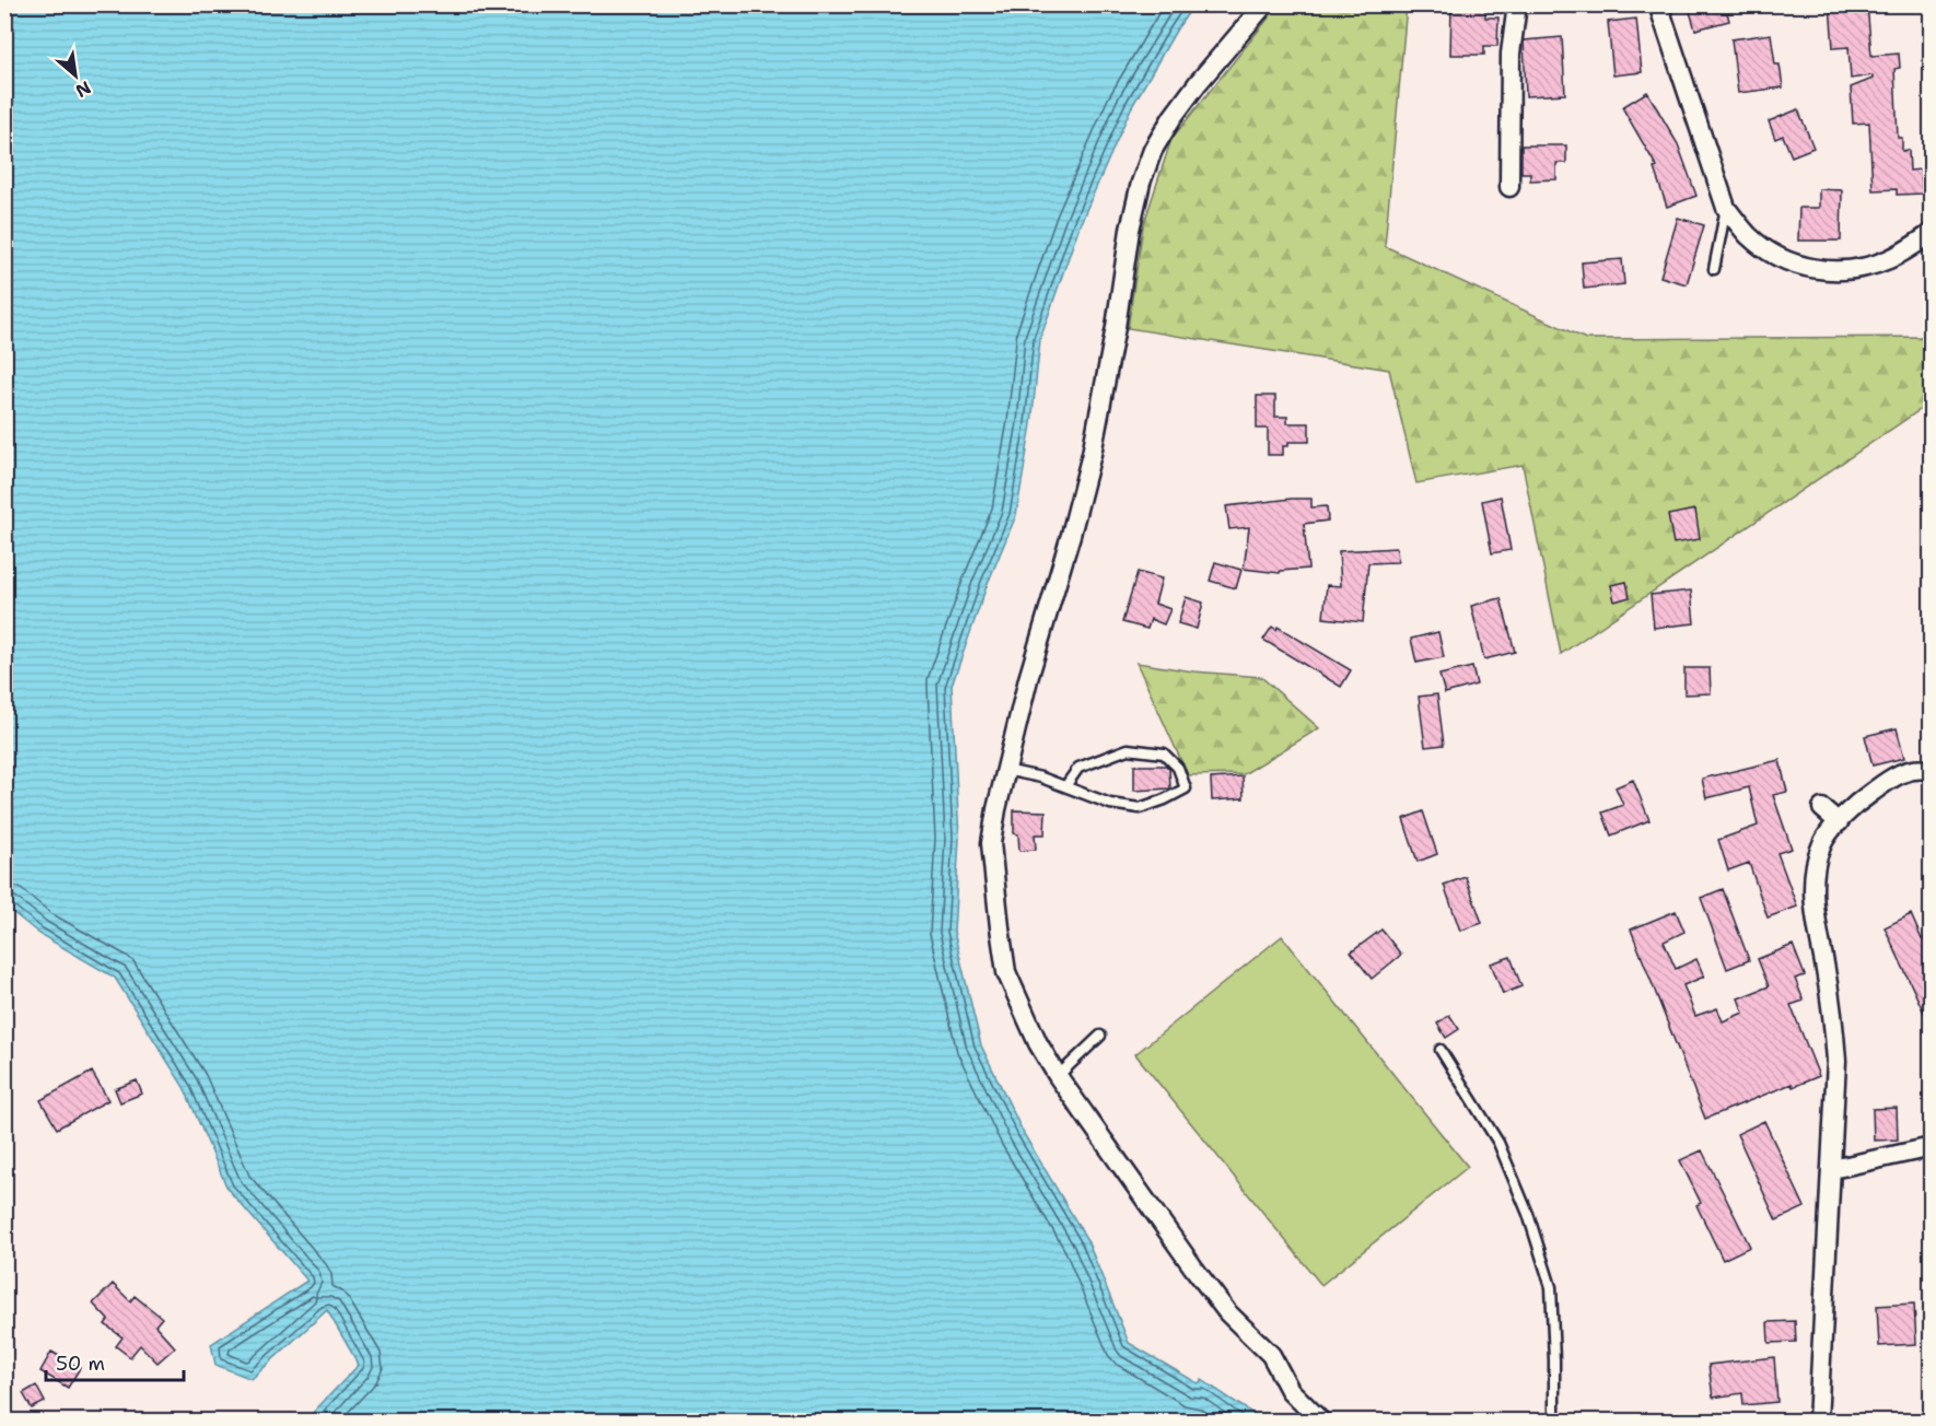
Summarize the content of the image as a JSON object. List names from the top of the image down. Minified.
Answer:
{"scale_bar":"50 m","north":"bottom right"}
